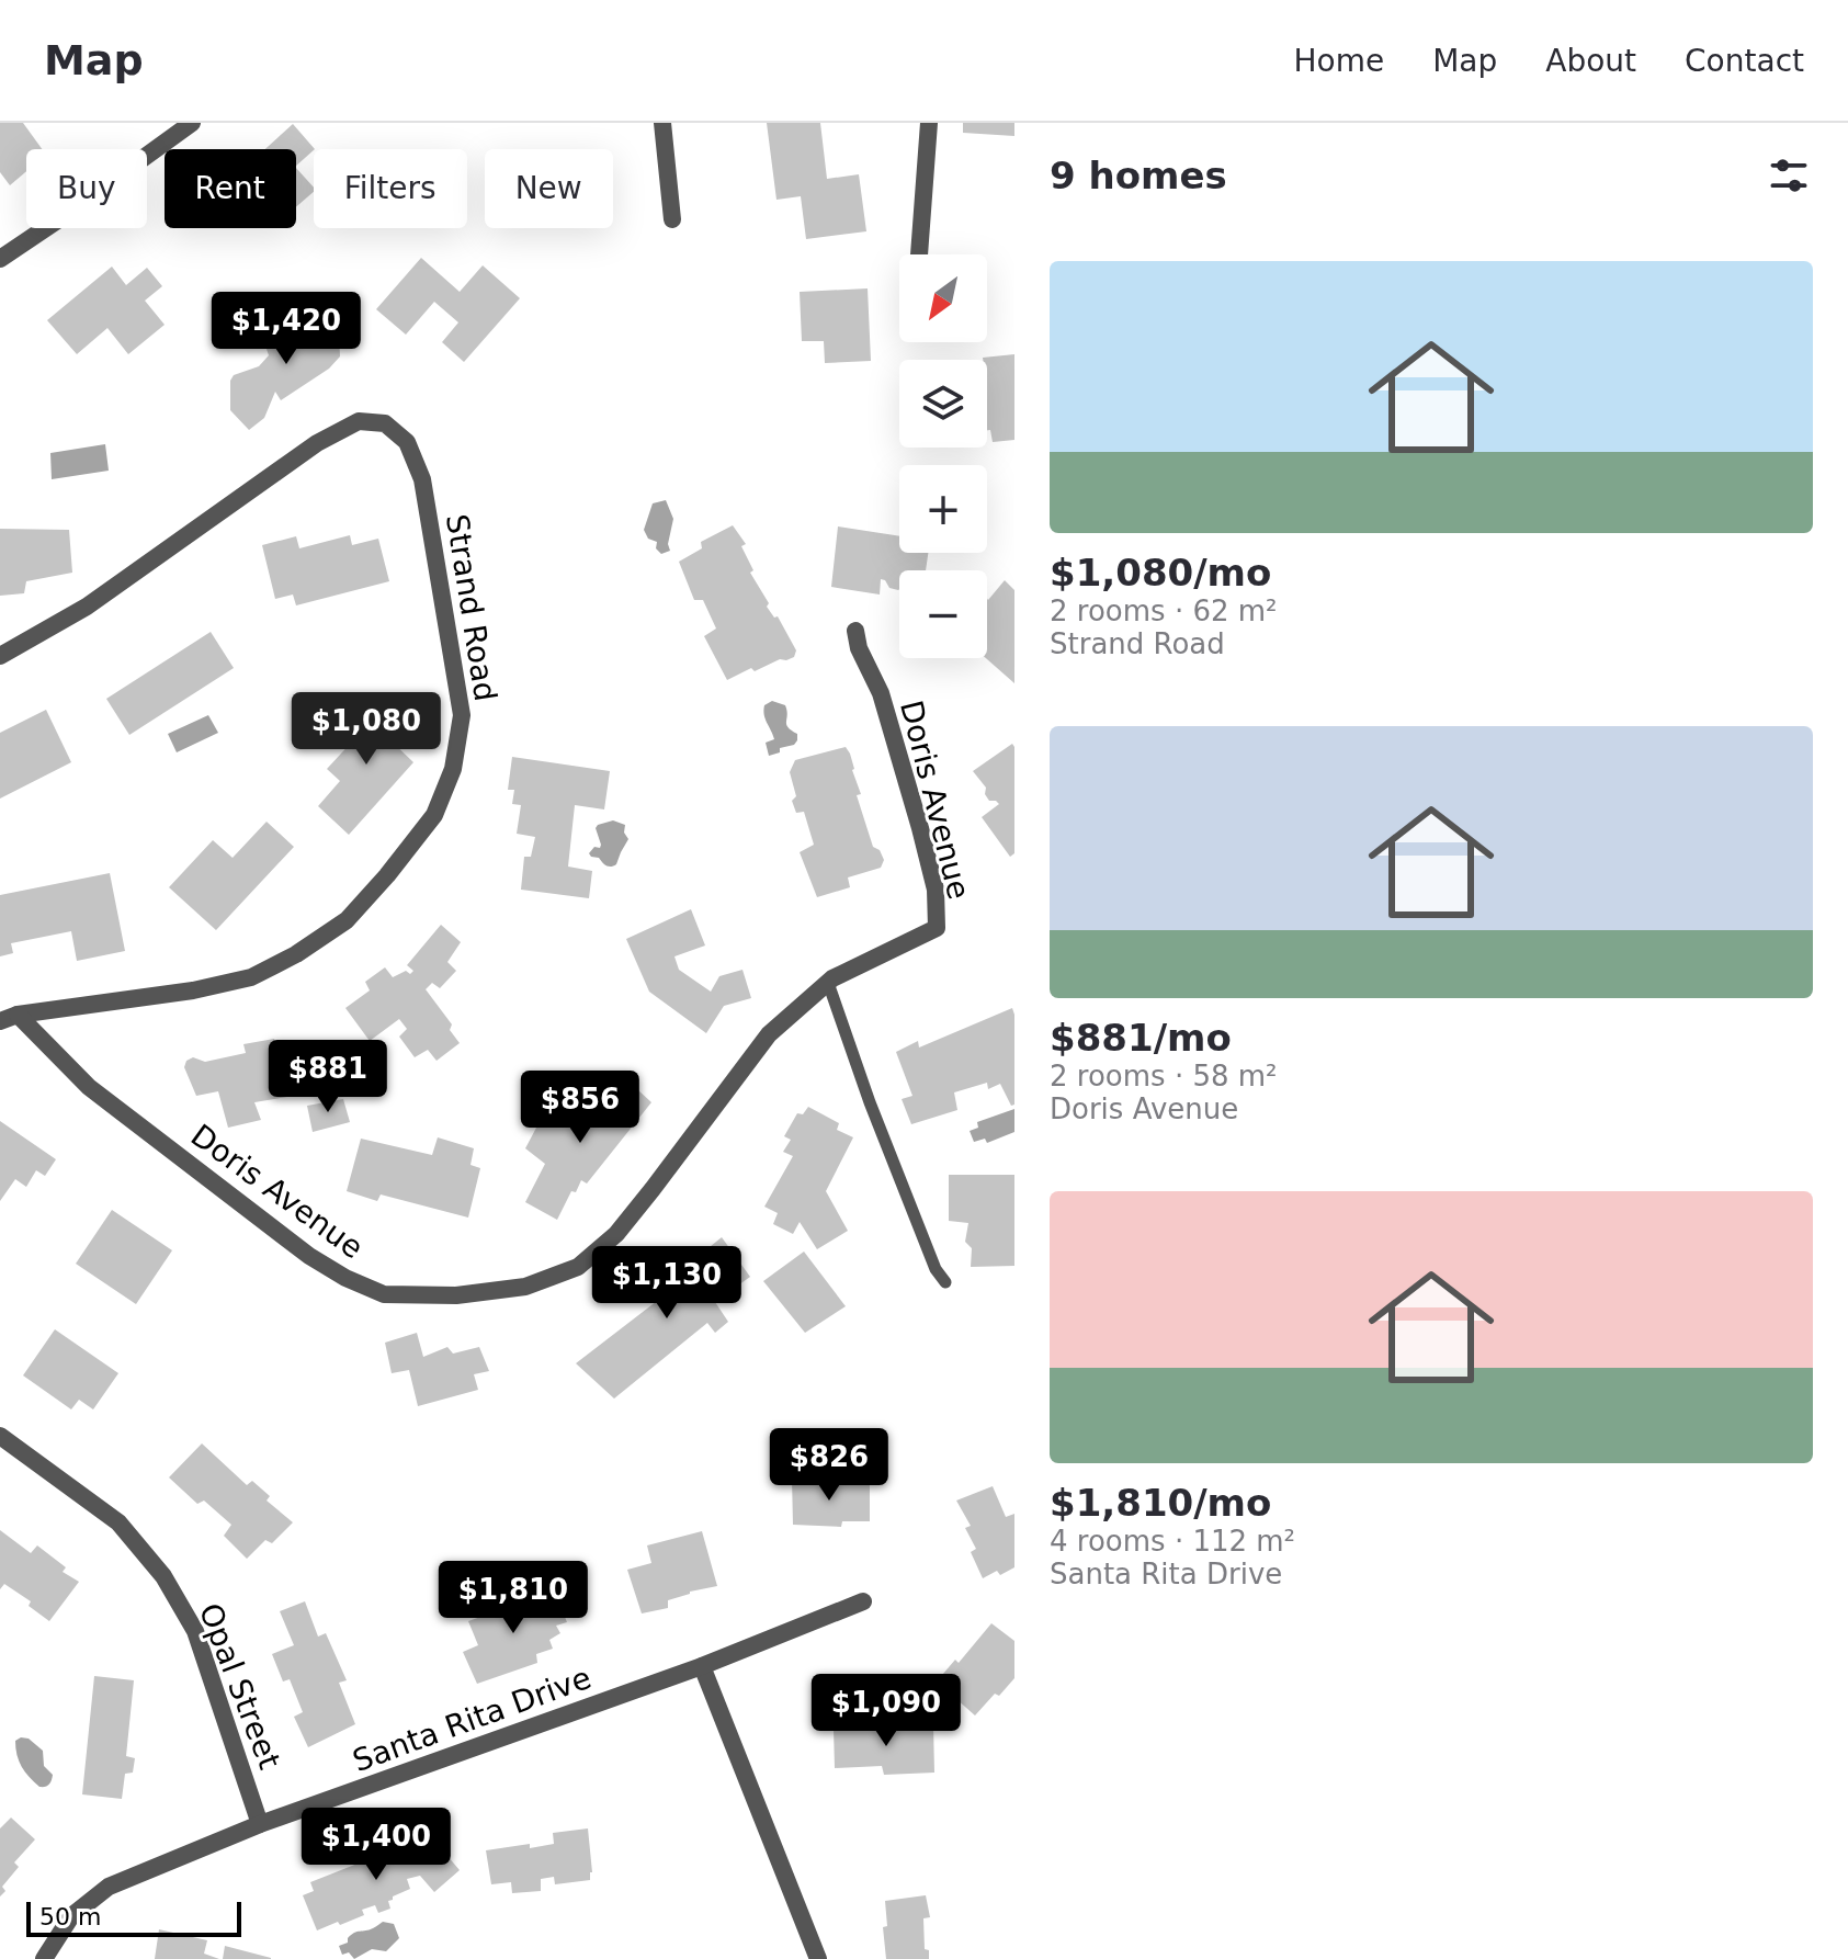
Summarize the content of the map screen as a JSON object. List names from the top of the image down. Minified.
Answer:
{"streets":{"street":["Strand Road","Doris Avenue","Opal Street","Santa Rita Drive"]},"crossings":[["Strand Road","Doris Avenue"],["Opal Street","Santa Rita Drive"]],"scale_bar":"50 m","north":"bottom left","page":{"header":"Map","nav":["Home","Map","About","Contact"],"heading":"9 homes","chip":["Buy","Rent","Filters","New"],"list":[{"name":"$1,080/mo","note":"2 rooms · 62 m² · Strand Road"},{"name":"$881/mo","note":"2 rooms · 58 m² · Doris Avenue"},{"name":"$1,810/mo","note":"4 rooms · 112 m² · Santa Rita Drive"}],"map_buttons":["+","−"],"price":["$1,420","$1,080","$881","$856","$1,130","$826","$1,810","$1,090","$1,400"],"scale":"50 m"}}
